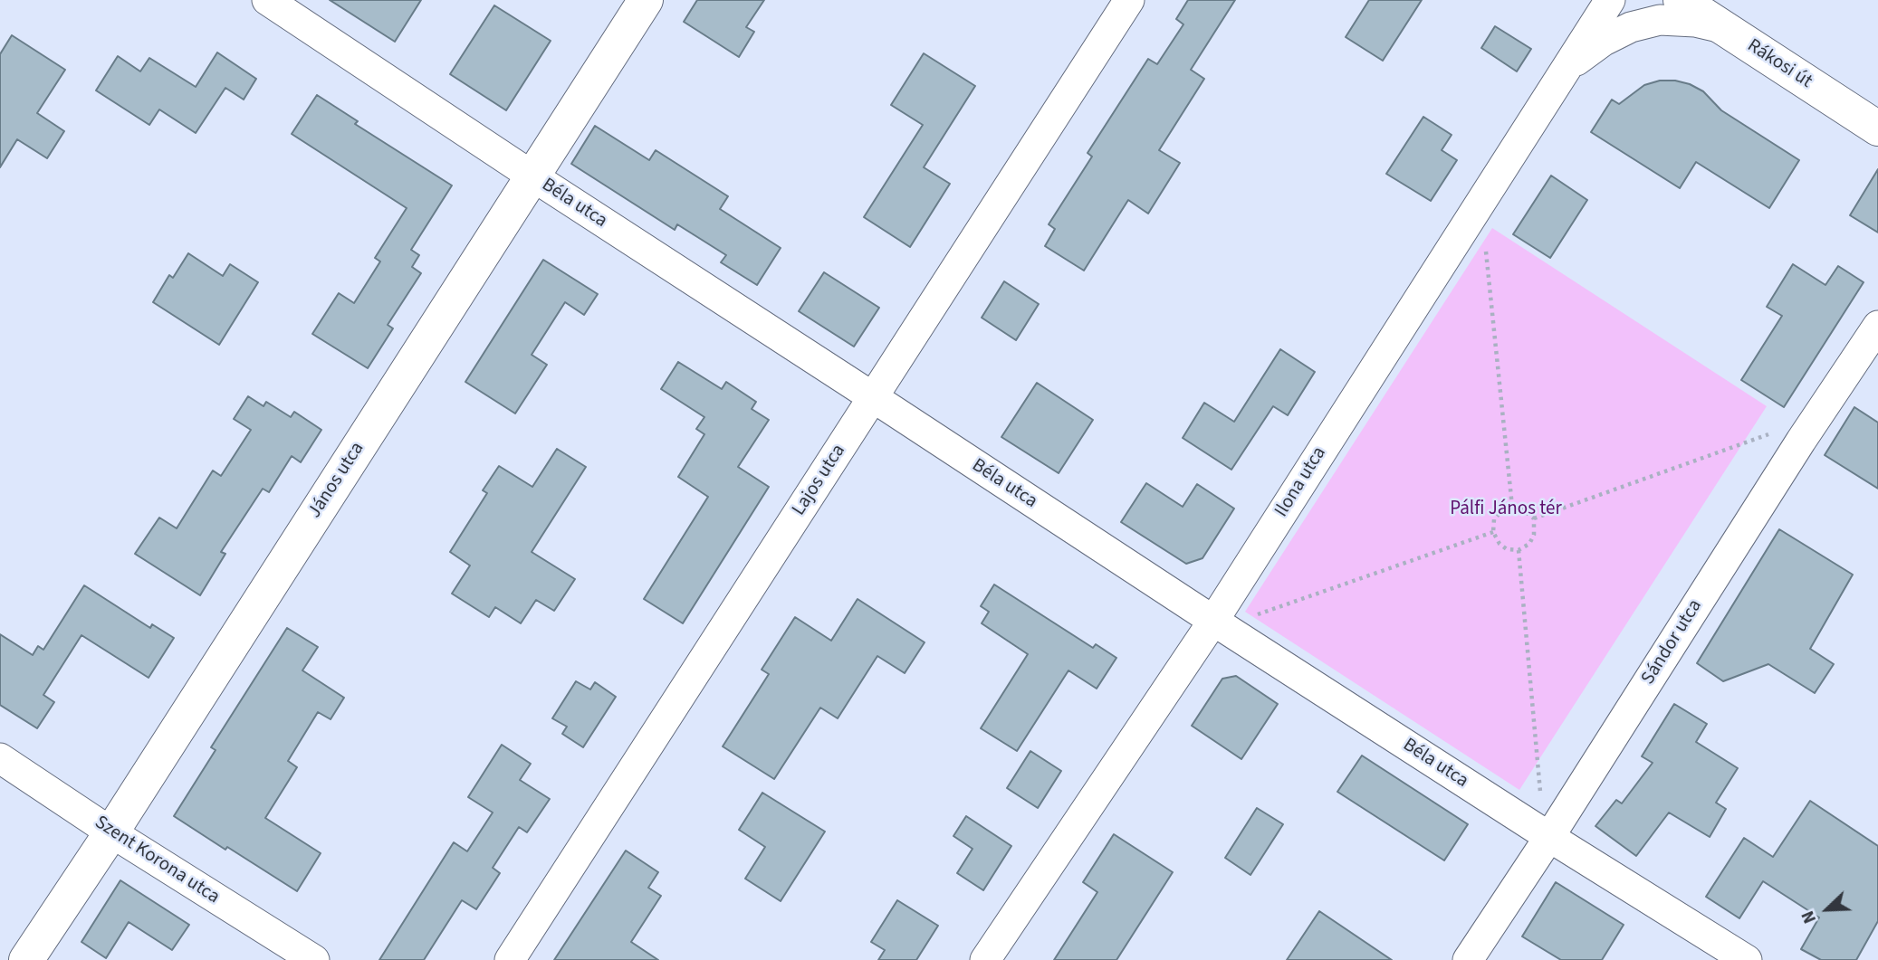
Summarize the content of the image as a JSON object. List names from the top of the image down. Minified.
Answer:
{"streets":{"street":["Rákosi út","Béla utca","János utca","Lajos utca","Ilona utca","Sándor utca","Szent Korona utca"]},"crossings":[["Béla utca","János utca"],["Béla utca","Lajos utca"],["Béla utca","Ilona utca"],["Béla utca","Sándor utca"],["János utca","Szent Korona utca"]],"parks":["Pálfi János tér"],"north":"bottom left"}
